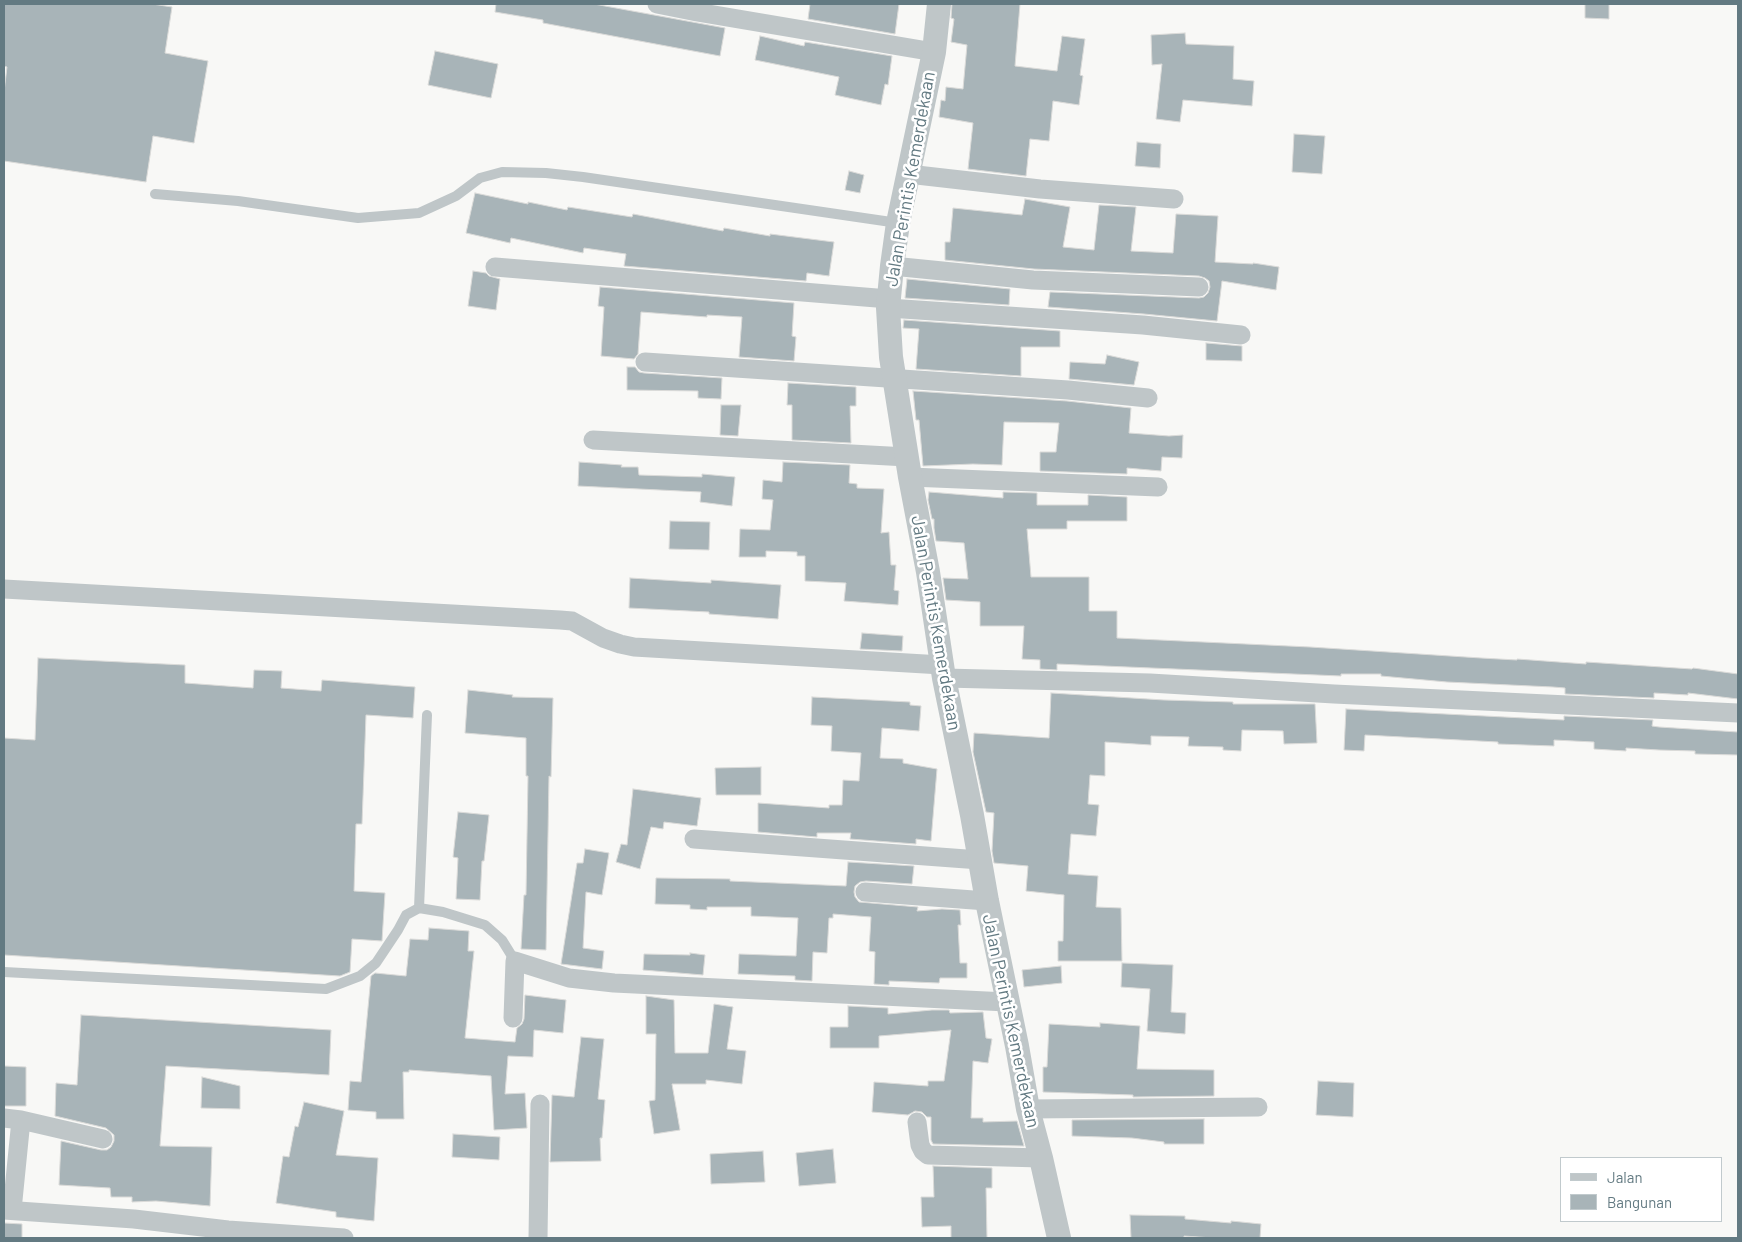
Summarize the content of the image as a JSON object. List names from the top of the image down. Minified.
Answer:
{"streets":{"street":["Jalan Perintis Kemerdekaan"]},"legend":["Jalan","Bangunan"]}
